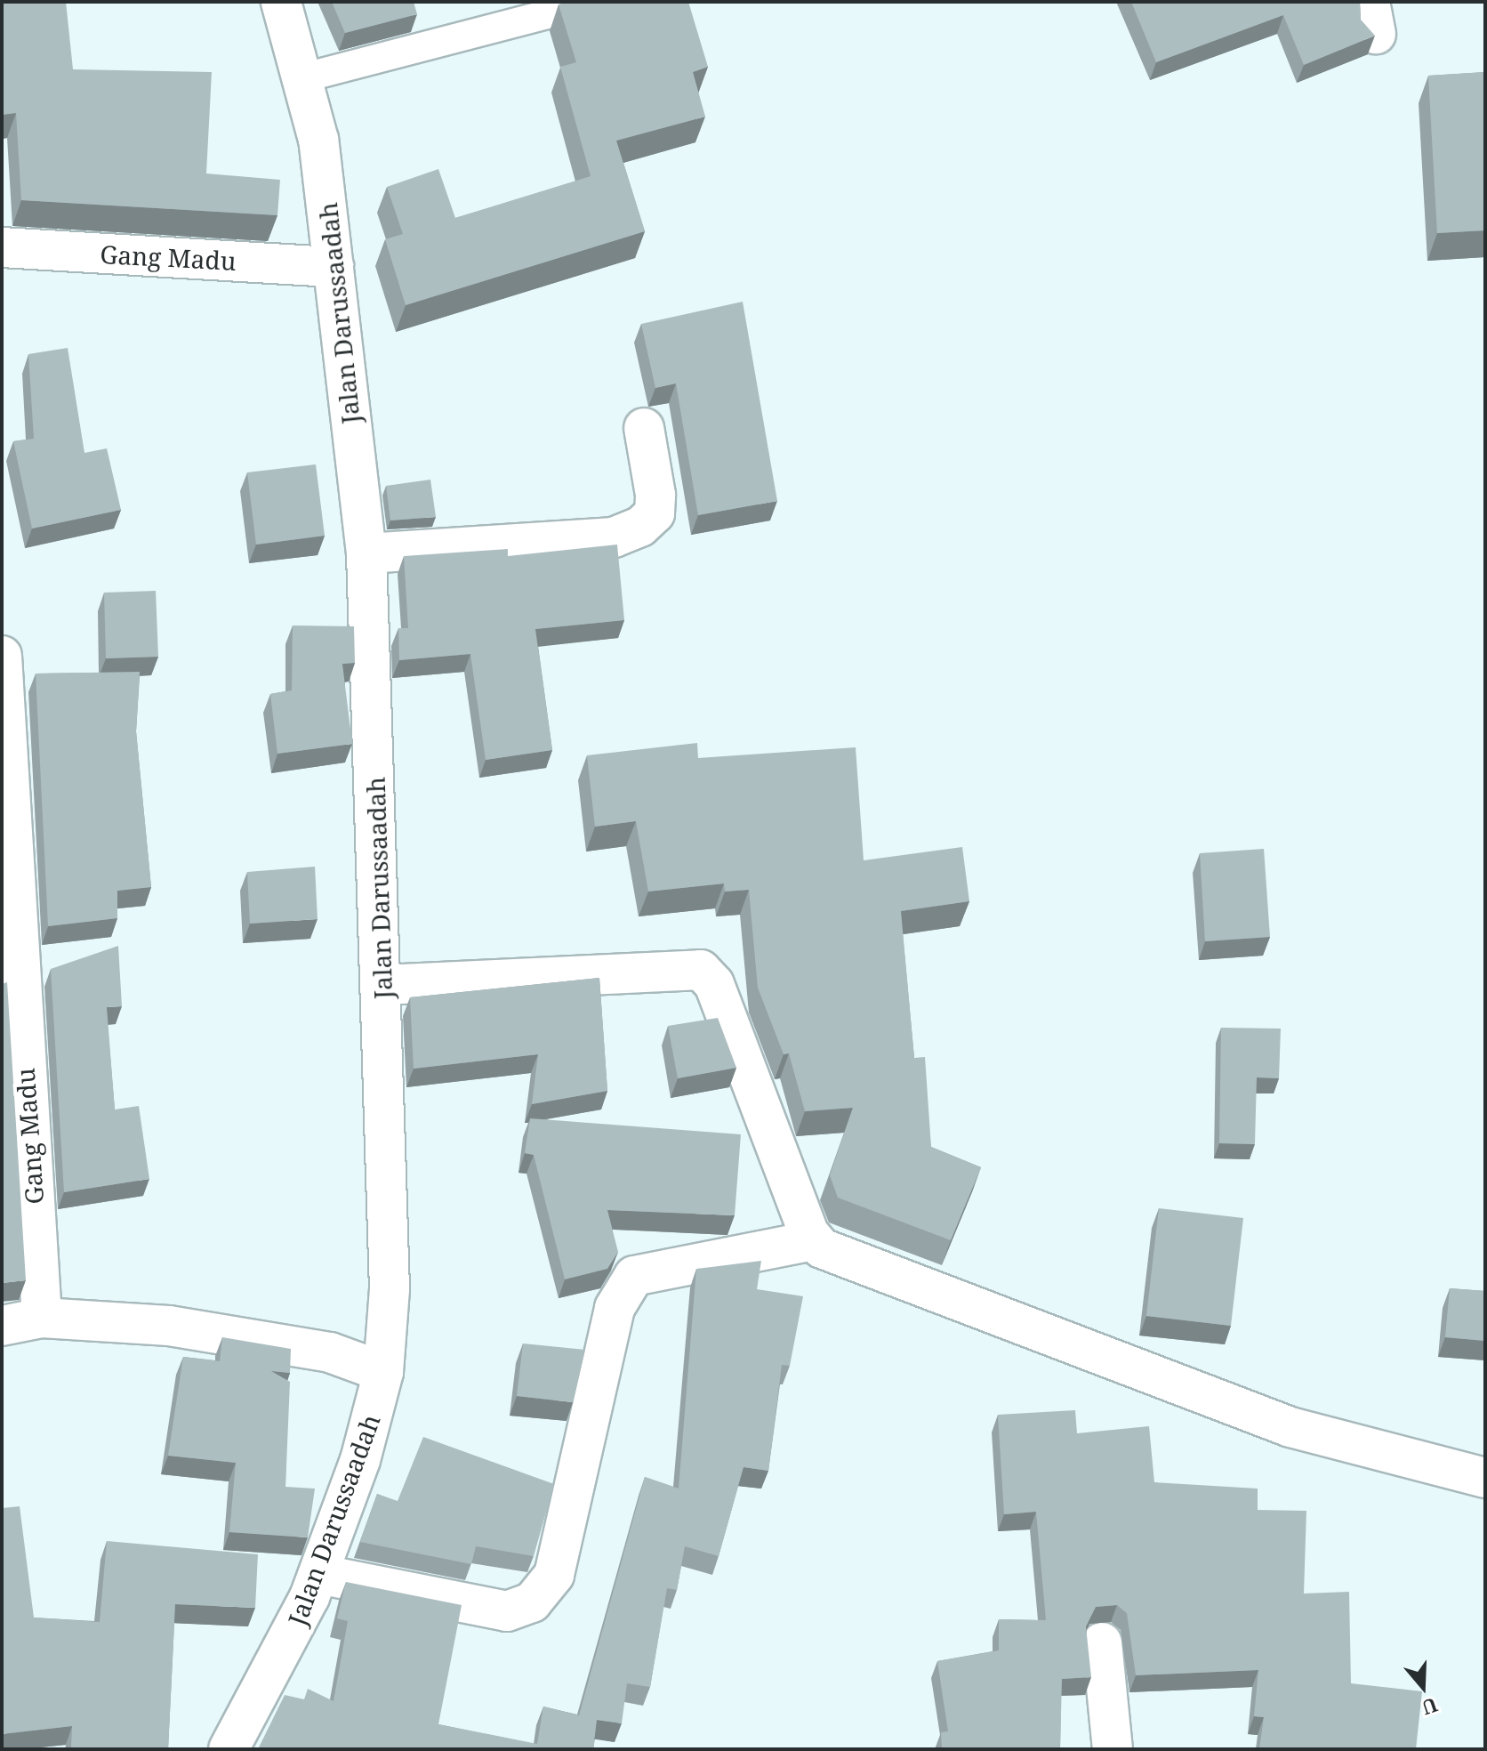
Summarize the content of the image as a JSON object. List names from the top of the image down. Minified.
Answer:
{"streets":{"street":["Gang Madu","Jalan Darussaadah"]},"crossings":[["Gang Madu","Jalan Darussaadah"]],"north":"bottom"}
